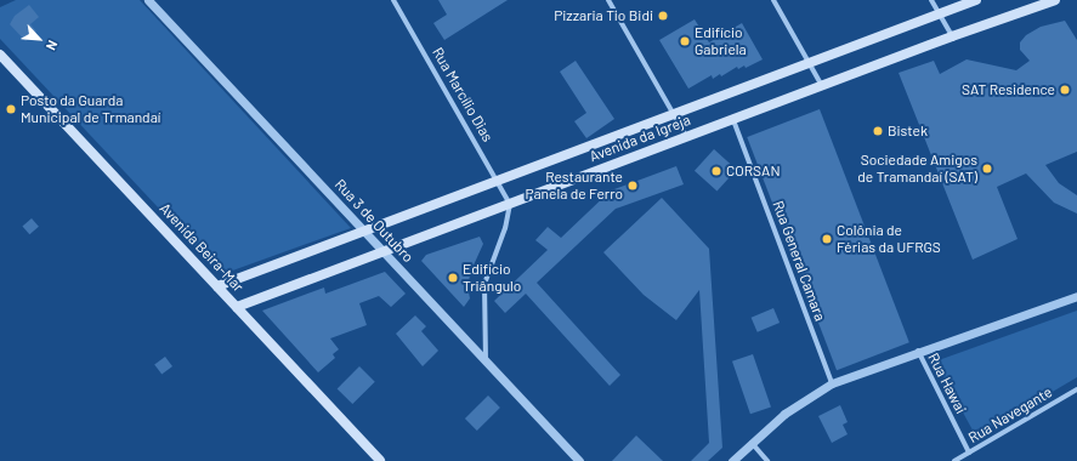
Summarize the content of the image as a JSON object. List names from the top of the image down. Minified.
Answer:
{"streets":{"main road":["Avenida da Igreja","Avenida Beira-Mar"],"street":["Rua Marcílio Dias","Rua 3 de Outubro","Rua General Camara","Rua Hawai","Rua Navegante"]},"crossings":[["Rua Marcílio Dias","Avenida da Igreja"],["Avenida da Igreja","Rua 3 de Outubro"],["Avenida da Igreja","Avenida Beira-Mar"],["Avenida da Igreja","Rua General Camara"],["Rua Hawai","Rua Navegante"]],"places":["Pizzaria Tio Bidi","Edifício Gabriela","SAT Residence","Posto da Guarda Municipal de Trmandaí","Bistek","Sociedade Amigos de Tramandaí (SAT)","CORSAN","Restaurante Panela de Ferro","Colônia de Férias da UFRGS","Edifício Triângulo"],"north":"bottom right"}
